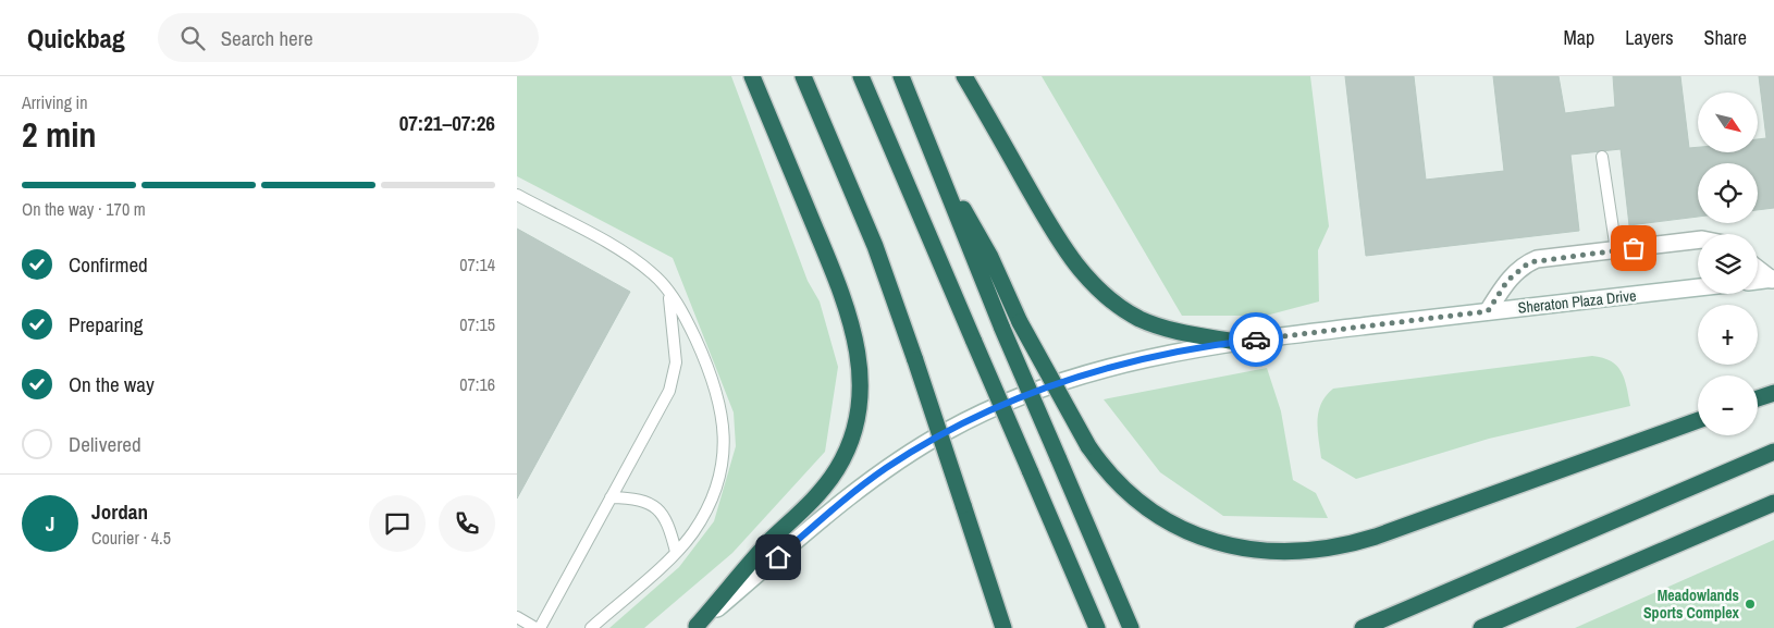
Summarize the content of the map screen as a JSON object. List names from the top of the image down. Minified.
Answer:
{"streets":{"street":["Sheraton Plaza Drive"]},"places":["Meadowlands Sports Complex"],"north":"bottom right","page":{"header":"Quickbag","search":"Search here","nav":["Map","Layers","Share"],"heading":["2 min","Arriving in","07:21–07:26"],"panel":["Jordan","Courier · 4.5"],"map_buttons":["+","−"],"bar":"On the way · 170 m","list":[["Confirmed","07:14"],["Preparing","07:15"],["On the way","07:16"],"Delivered"],"round":"J"}}
